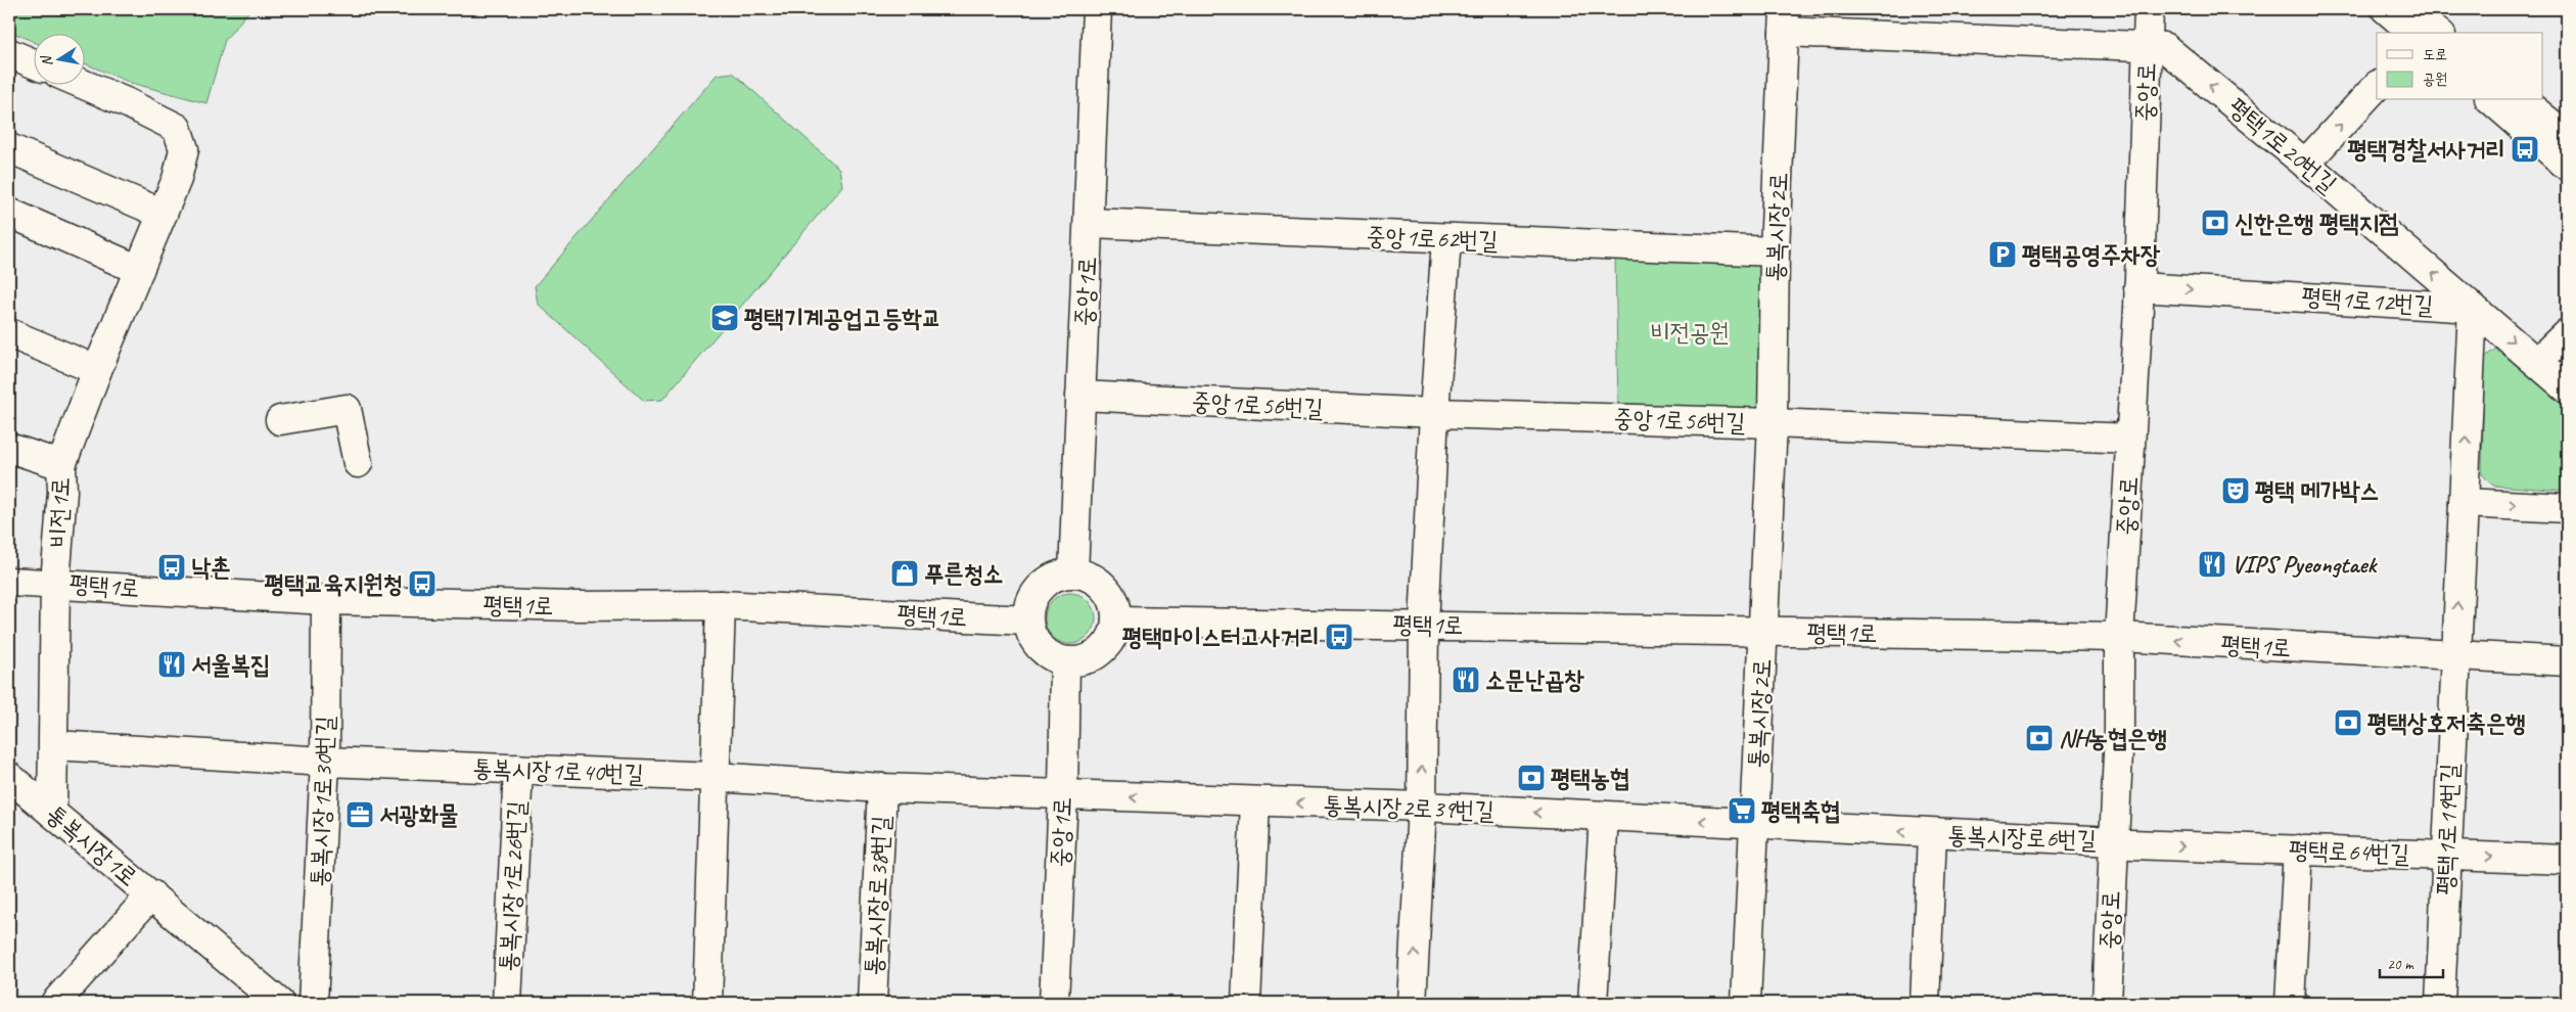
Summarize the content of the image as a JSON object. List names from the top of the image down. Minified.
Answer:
{"streets":{"street":["중앙로","평택1로20번길","통복시장2로","중앙1로62번길","중앙1로","평택1로12번길","중앙1로56번길","비전1로","평택1로","통복시장1로40번길","통복시장1로30번길","통복시장2로39번길","평택1로19번길","통복시장로6번길","통복시장1로","평택로64번길","통복시장1로26번길","통복시장로38번길"]},"crossings":[["중앙로","평택1로20번길"],["중앙로","통복시장2로"],["중앙로","평택1로12번길"],["중앙로","평택1로"],["중앙로","통복시장로6번길"],["중앙로","평택로64번길"],["평택1로20번길","통복시장2로"],["평택1로20번길","평택1로12번길"],["통복시장2로","중앙1로62번길"],["통복시장2로","중앙1로56번길"],["통복시장2로","평택1로"],["통복시장2로","통복시장2로39번길"],["통복시장2로","통복시장로6번길"],["중앙1로62번길","중앙1로"],["중앙1로","중앙1로56번길"],["중앙1로","평택1로"],["중앙1로","통복시장1로40번길"],["중앙1로","통복시장2로39번길"],["비전1로","평택1로"],["평택1로","통복시장1로30번길"],["평택1로","평택1로19번길"],["통복시장1로40번길","통복시장1로30번길"],["통복시장1로40번길","통복시장2로39번길"],["통복시장1로40번길","통복시장1로26번길"],["통복시장1로40번길","통복시장로38번길"],["통복시장2로39번길","통복시장로6번길"],["평택1로19번길","평택로64번길"],["통복시장로6번길","평택로64번길"]],"one_way":["평택1로12번길","통복시장2로39번길"],"parks":["비전공원"],"places":{"bus stop":["평택경찰서사거리","낙촌","평택교육지원청","평택마이스터고사거리"],"bank":["신한은행 평택지점","평택상호저축은행","NH농협은행","평택농협"],"parking":["평택공영주차장"],"school or university":["평택기계공업고등학교"],"theatre":["평택 메가박스"],"restaurant":["VIPS Pyeongtaek","서울복집","소문난곱창"],"shop":["푸른청소"],"supermarket":["평택축협"],"office":["서광화물"]},"legend":["도로","공원"],"scale_bar":"20 m","north":"left"}
